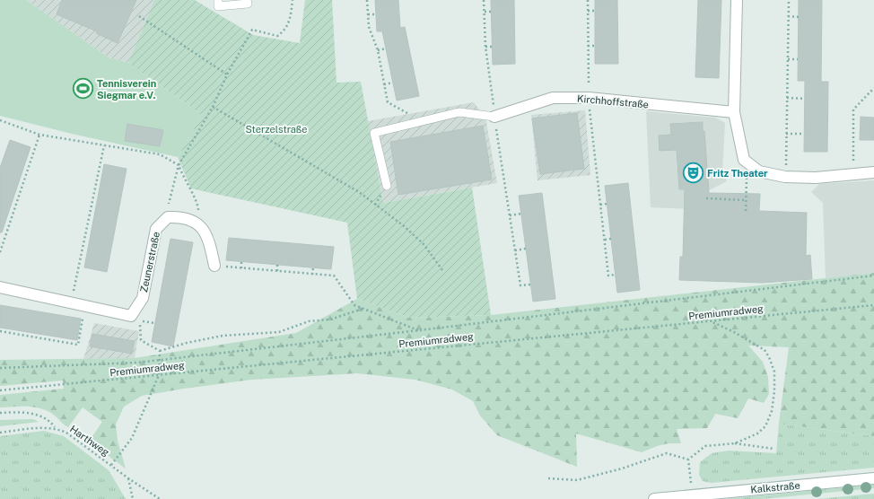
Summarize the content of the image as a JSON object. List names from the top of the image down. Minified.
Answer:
{"streets":{"street":["Kirchhoffstraße","Zeunerstraße","Kalkstraße"],"path":["Premiumradweg","Harthweg"]},"parks":["Sterzelstraße"],"places":{"sports":["Tennisverein Siegmar e.V."],"theatre":["Fritz Theater"]}}
